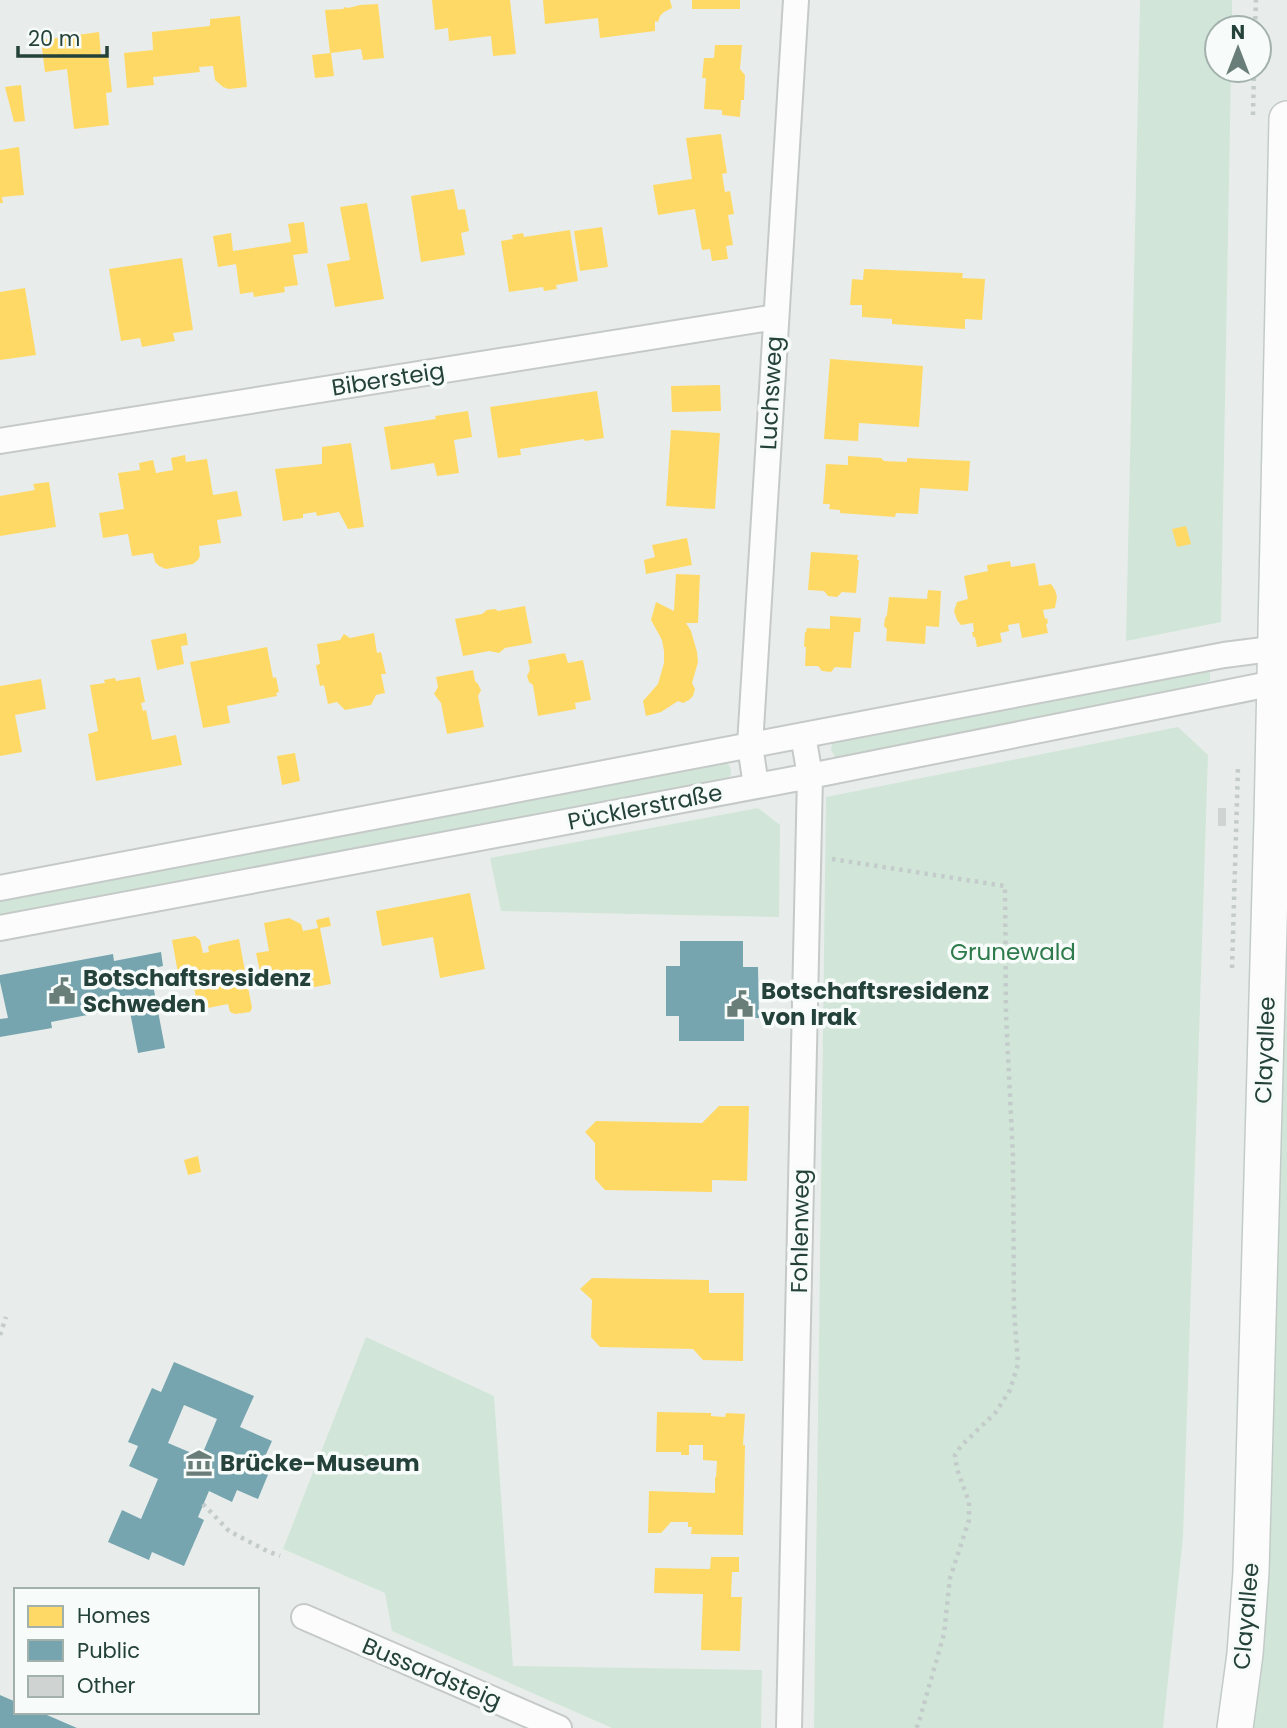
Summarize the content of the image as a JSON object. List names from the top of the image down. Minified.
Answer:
{"streets":{"main road":["Clayallee"],"street":["Bibersteig","Luchsweg","Pücklerstraße","Fohlenweg","Bussardsteig"]},"crossings":[["Bibersteig","Luchsweg"],["Luchsweg","Pücklerstraße"],["Pücklerstraße","Clayallee"],["Pücklerstraße","Fohlenweg"]],"parks":["Grunewald"],"places":{"public building":["Botschaftsresidenz Schweden","Botschaftsresidenz von Irak"],"museum":["Brücke-Museum"]},"legend":["Homes","Public","Other"],"scale_bar":"20 m","north":"top"}
